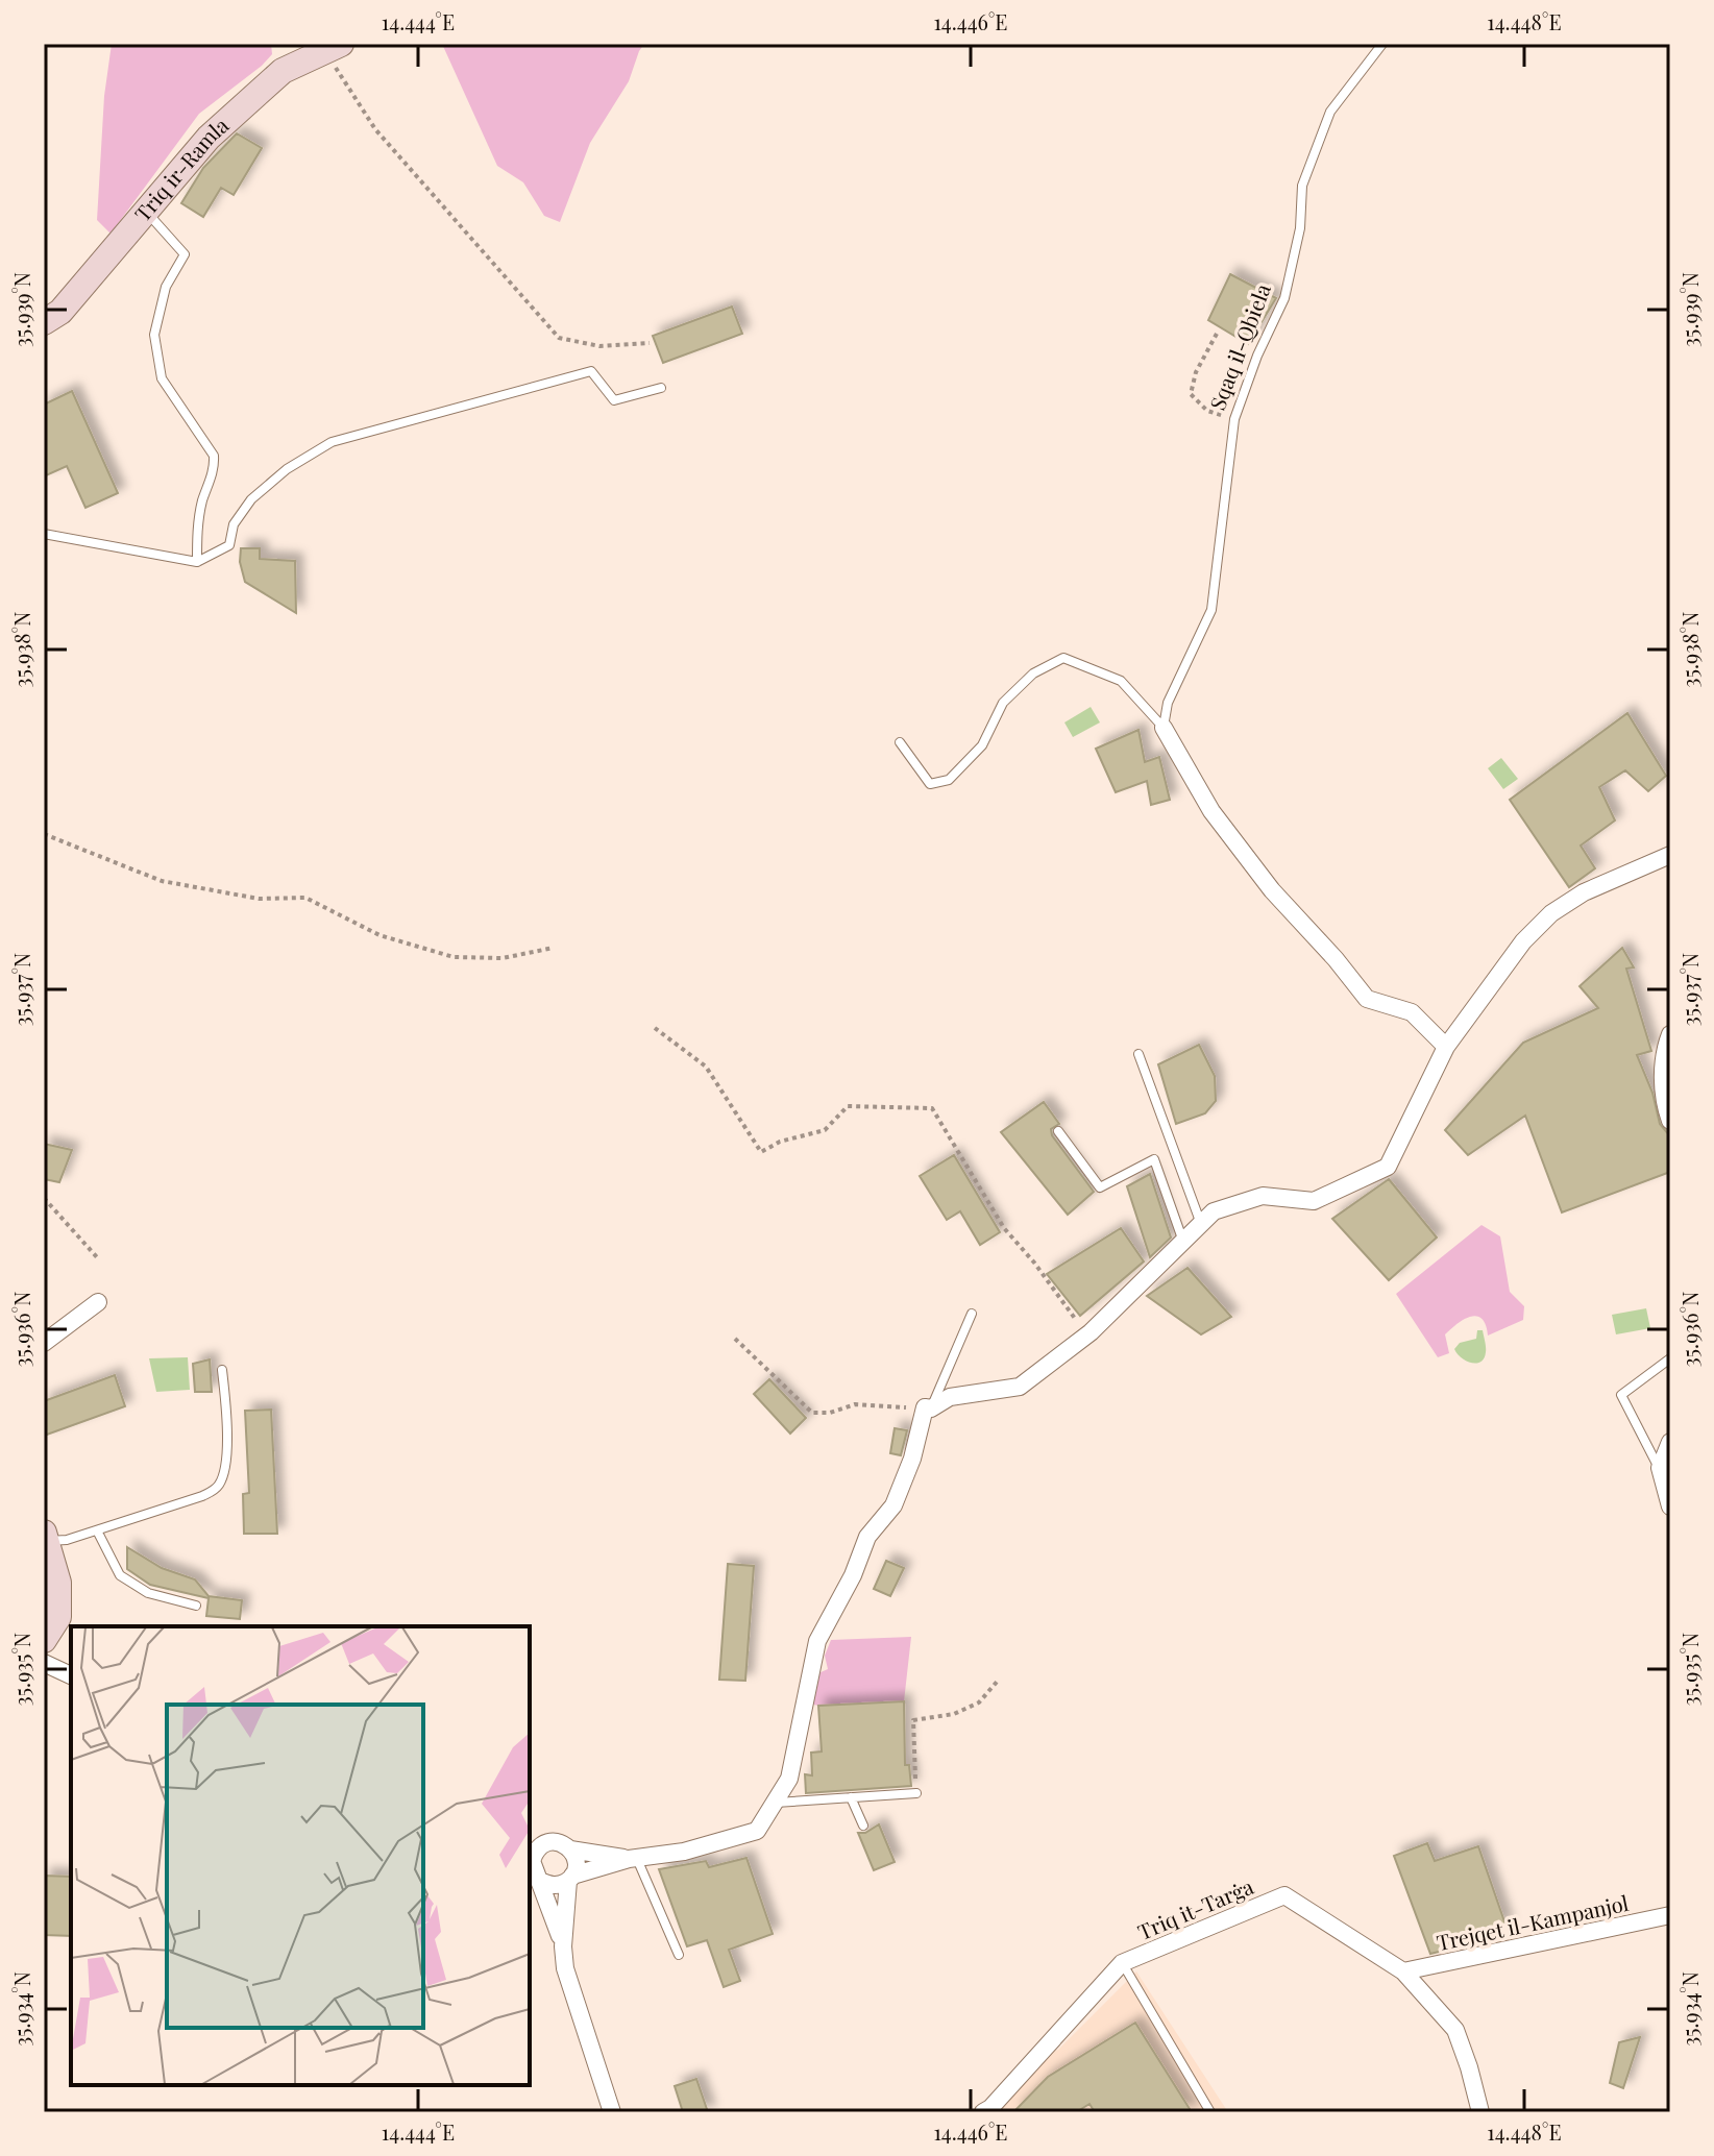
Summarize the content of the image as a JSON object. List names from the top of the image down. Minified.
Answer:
{"streets":{"main road":["Triq ir-Ramla"],"street":["Triq it-Tarġa","Trejqet il-Kampanjol"],"lane":["Sqaq il-Qbiela"]},"crossings":[["Triq it-Tarġa","Trejqet il-Kampanjol"]],"coordinates":["14.444°E","14.446°E","14.448°E","35.939°N","35.938°N","35.937°N","35.936°N","35.935°N","35.934°N"]}
